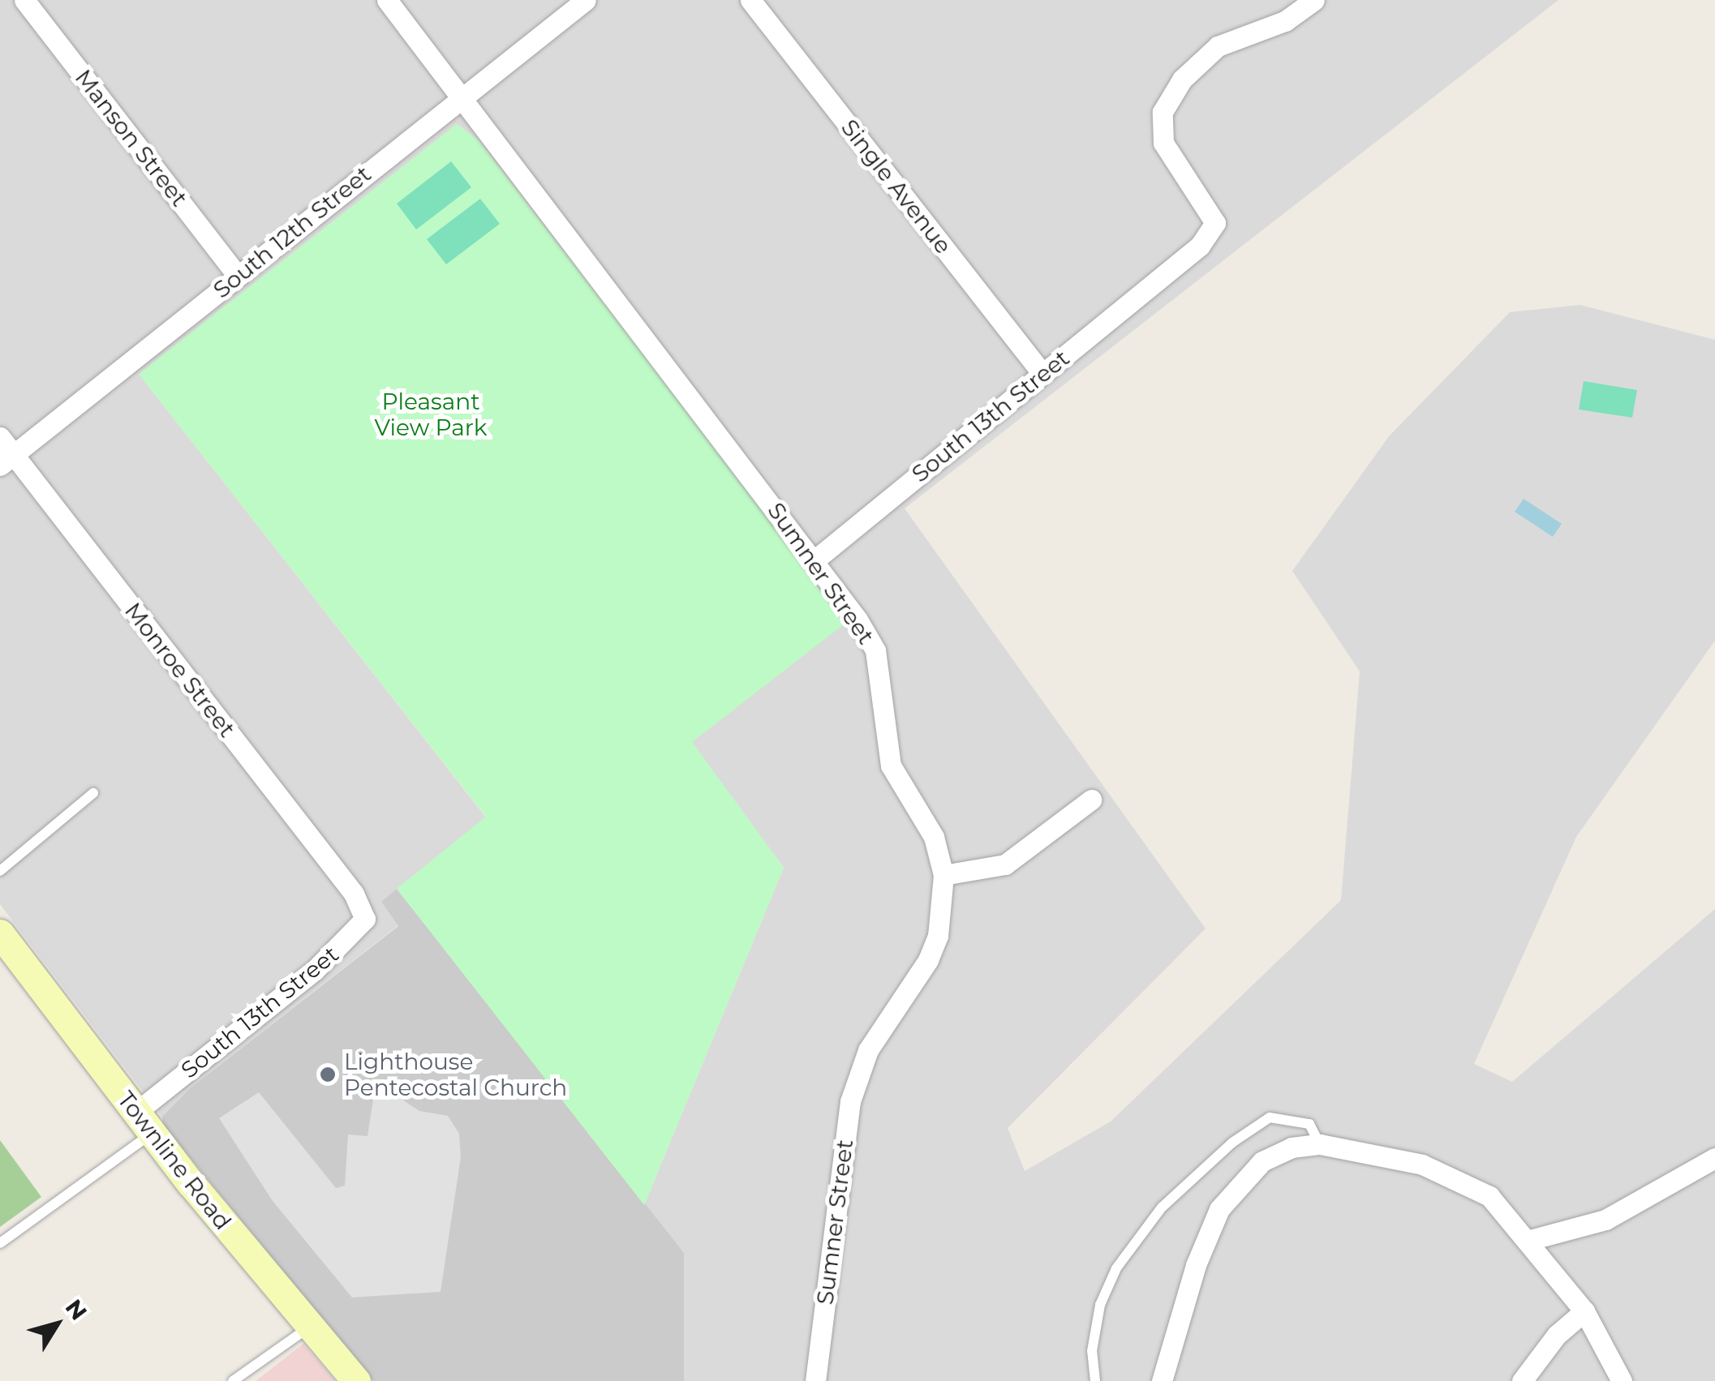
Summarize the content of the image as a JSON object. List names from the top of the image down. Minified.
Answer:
{"streets":{"street":["Manson Street","Single Avenue","South 12th Street","South 13th Street","Sumner Street","Monroe Street","Townline Road"]},"crossings":[["Manson Street","South 12th Street"],["Single Avenue","South 13th Street"],["South 12th Street","Sumner Street"],["South 12th Street","Monroe Street"],["South 13th Street","Sumner Street"],["South 13th Street","Monroe Street"],["South 13th Street","Townline Road"]],"parks":["Pleasant View Park"],"places":["Lighthouse Pentecostal Church"],"north":"top right"}
